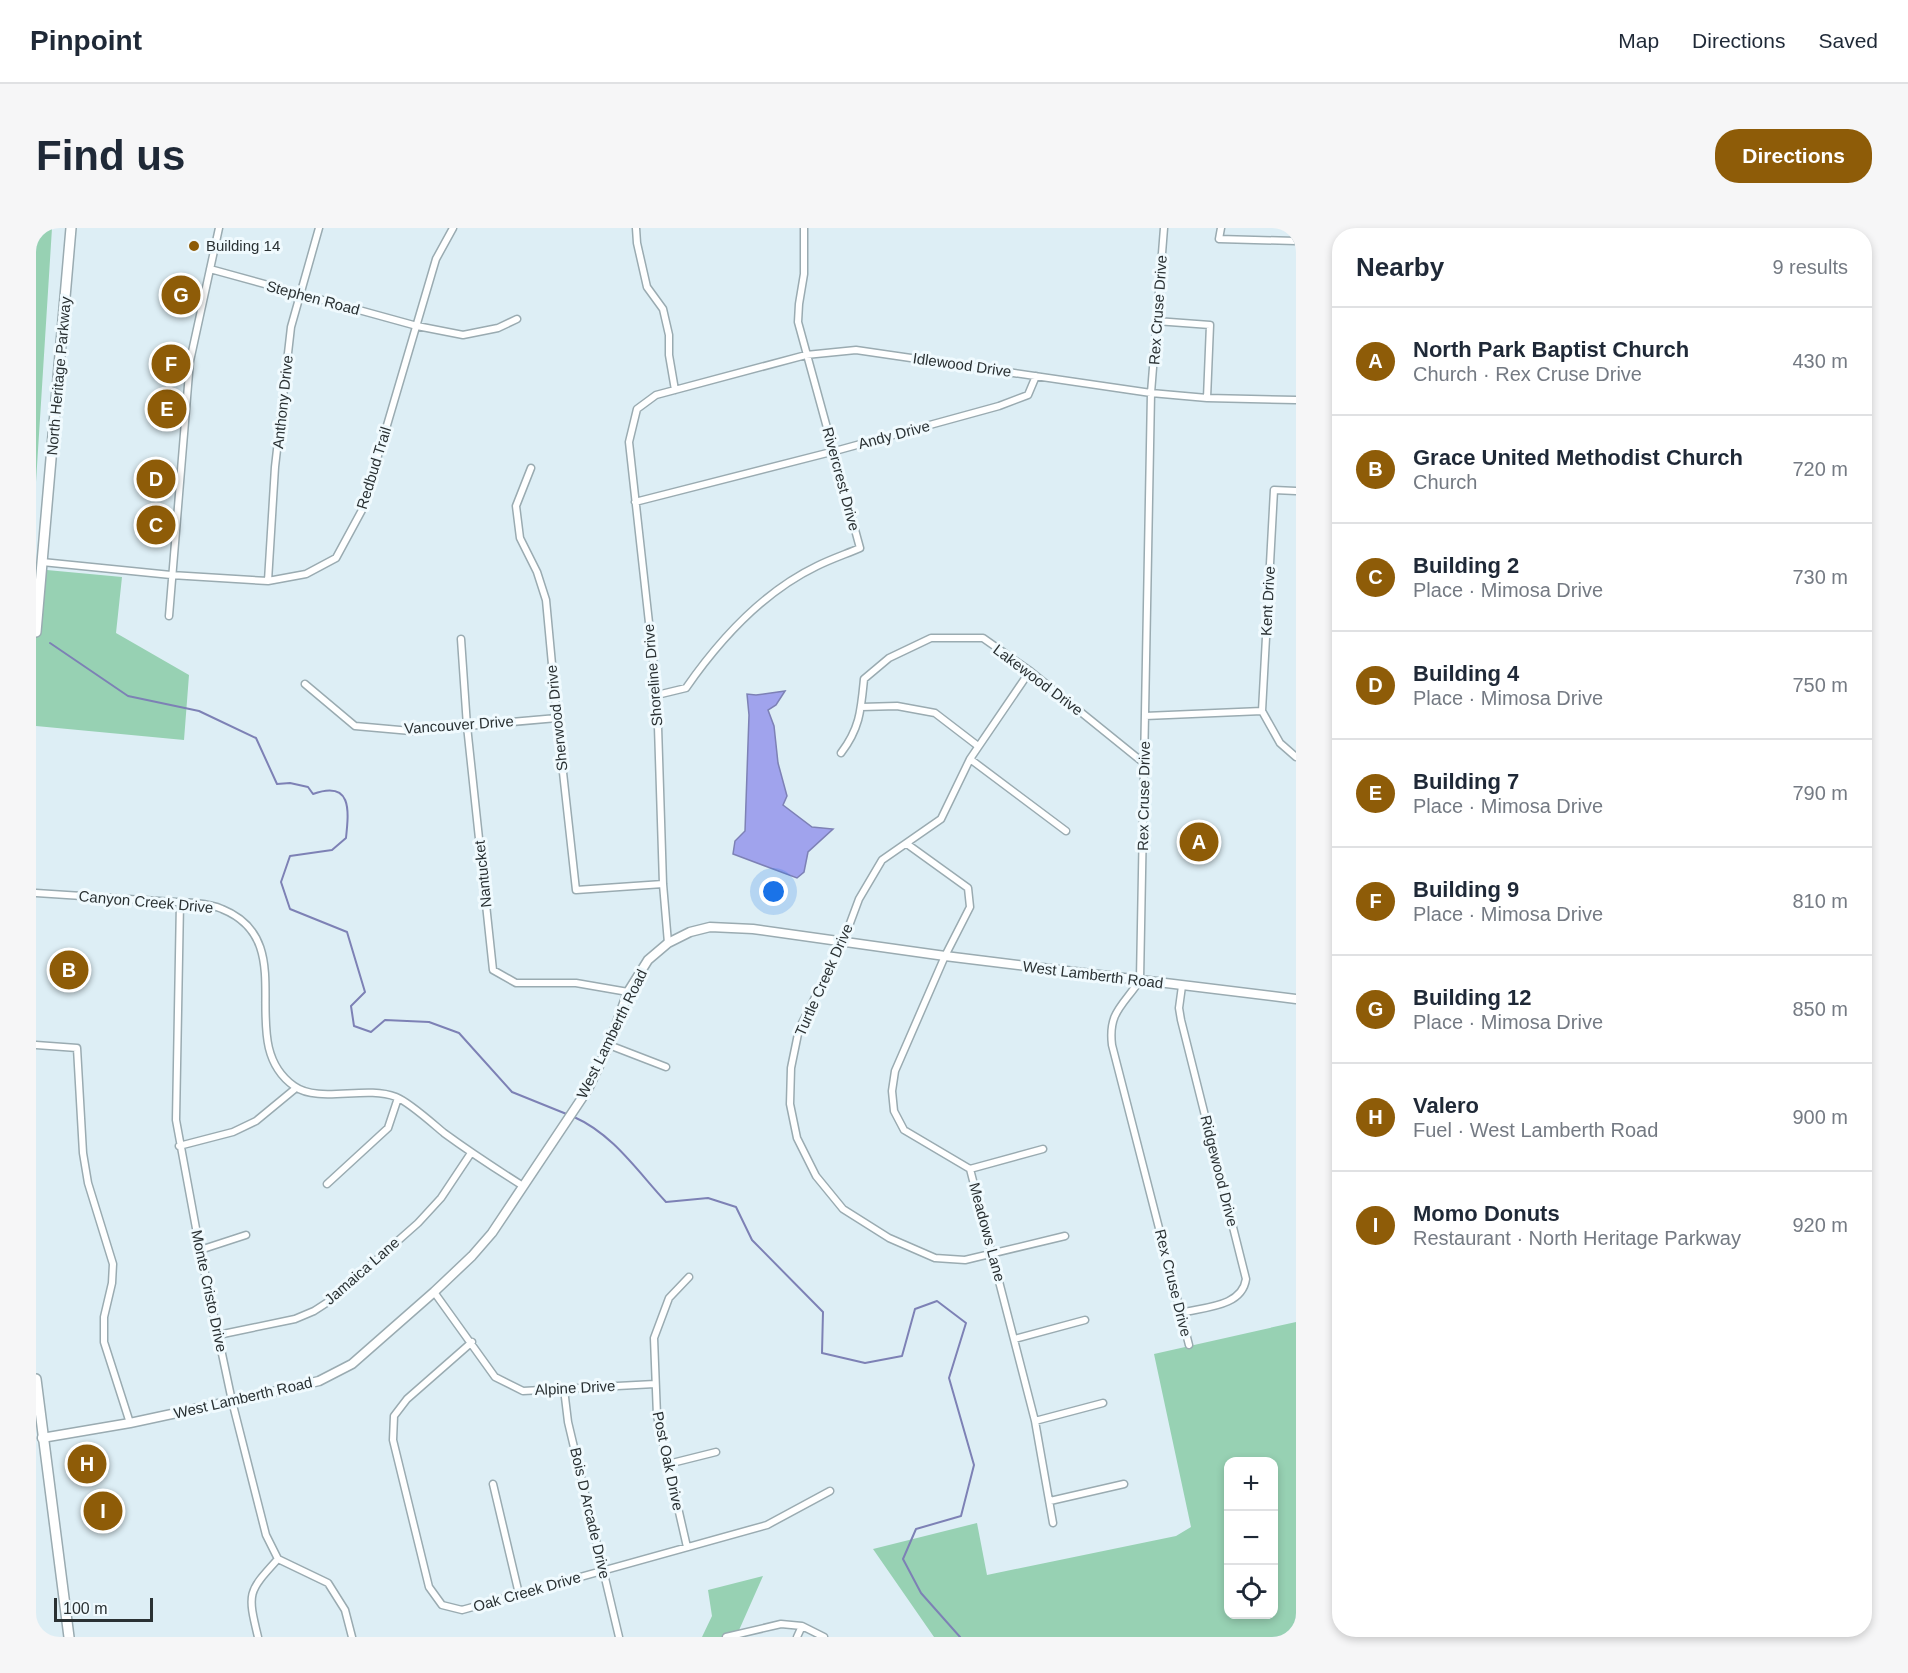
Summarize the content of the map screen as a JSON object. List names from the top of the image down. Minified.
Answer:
{"streets":{"main road":["North Heritage Parkway"],"street":["Stephen Road","Rex Cruse Drive","Idlewood Drive","Anthony Drive","Andy Drive","Redbud Trail","Rivercrest Drive","Kent Drive","Shoreline Drive","Lakewood Drive","Sherwood Drive","Vancouver Drive","Nantucket","Canyon Creek Drive","West Lamberth Road","Turtle Creek Drive","Ridgewood Drive","Meadows Lane","Jamaica Lane","Monte Cristo Drive","Alpine Drive","Post Oak Drive","Bois D Arcade Drive","Oak Creek Drive"]},"crossings":[["Stephen Road","Anthony Drive"],["Stephen Road","Redbud Trail"],["Rex Cruse Drive","Idlewood Drive"],["Rex Cruse Drive","Lakewood Drive"],["Rex Cruse Drive","West Lamberth Road"],["Rex Cruse Drive","Ridgewood Drive"],["Idlewood Drive","Andy Drive"],["Idlewood Drive","Rivercrest Drive"],["Idlewood Drive","Shoreline Drive"],["North Heritage Parkway","Redbud Trail"],["Anthony Drive","Redbud Trail"],["Andy Drive","Rivercrest Drive"],["Andy Drive","Shoreline Drive"],["Rivercrest Drive","Shoreline Drive"],["Shoreline Drive","Sherwood Drive"],["Shoreline Drive","West Lamberth Road"],["Lakewood Drive","Turtle Creek Drive"],["Sherwood Drive","Vancouver Drive"],["Vancouver Drive","Nantucket"],["Nantucket","West Lamberth Road"],["Canyon Creek Drive","Monte Cristo Drive"],["West Lamberth Road","Turtle Creek Drive"],["West Lamberth Road","Ridgewood Drive"],["West Lamberth Road","Meadows Lane"],["West Lamberth Road","Monte Cristo Drive"],["West Lamberth Road","Alpine Drive"],["Turtle Creek Drive","Meadows Lane"],["Jamaica Lane","Monte Cristo Drive"],["Alpine Drive","Post Oak Drive"],["Alpine Drive","Bois D Arcade Drive"],["Alpine Drive","Oak Creek Drive"],["Post Oak Drive","Oak Creek Drive"],["Bois D Arcade Drive","Oak Creek Drive"]],"places":["Building 14"],"scale_bar":"100 m","page":{"header":"Pinpoint","nav":["Map","Directions","Saved"],"buttons":"Directions","title":"Find us","heading":["Nearby","9 results"],"pins":["G","F","E","D","C","A","B","H","I"],"list":[{"mark":"A","name":"North Park Baptist Church","note":"Church · Rex Cruse Drive","value":"430 m"},{"mark":"B","name":"Grace United Methodist Church","note":"Church","value":"720 m"},{"mark":"C","name":"Building 2","note":"Place · Mimosa Drive","value":"730 m"},{"mark":"D","name":"Building 4","note":"Place · Mimosa Drive","value":"750 m"},{"mark":"E","name":"Building 7","note":"Place · Mimosa Drive","value":"790 m"},{"mark":"F","name":"Building 9","note":"Place · Mimosa Drive","value":"810 m"},{"mark":"G","name":"Building 12","note":"Place · Mimosa Drive","value":"850 m"},{"mark":"H","name":"Valero","note":"Fuel · West Lamberth Road","value":"900 m"},{"mark":"I","name":"Momo Donuts","note":"Restaurant · North Heritage Parkway","value":"920 m"}],"map_buttons":["+","−"],"scale":"100 m"}}
